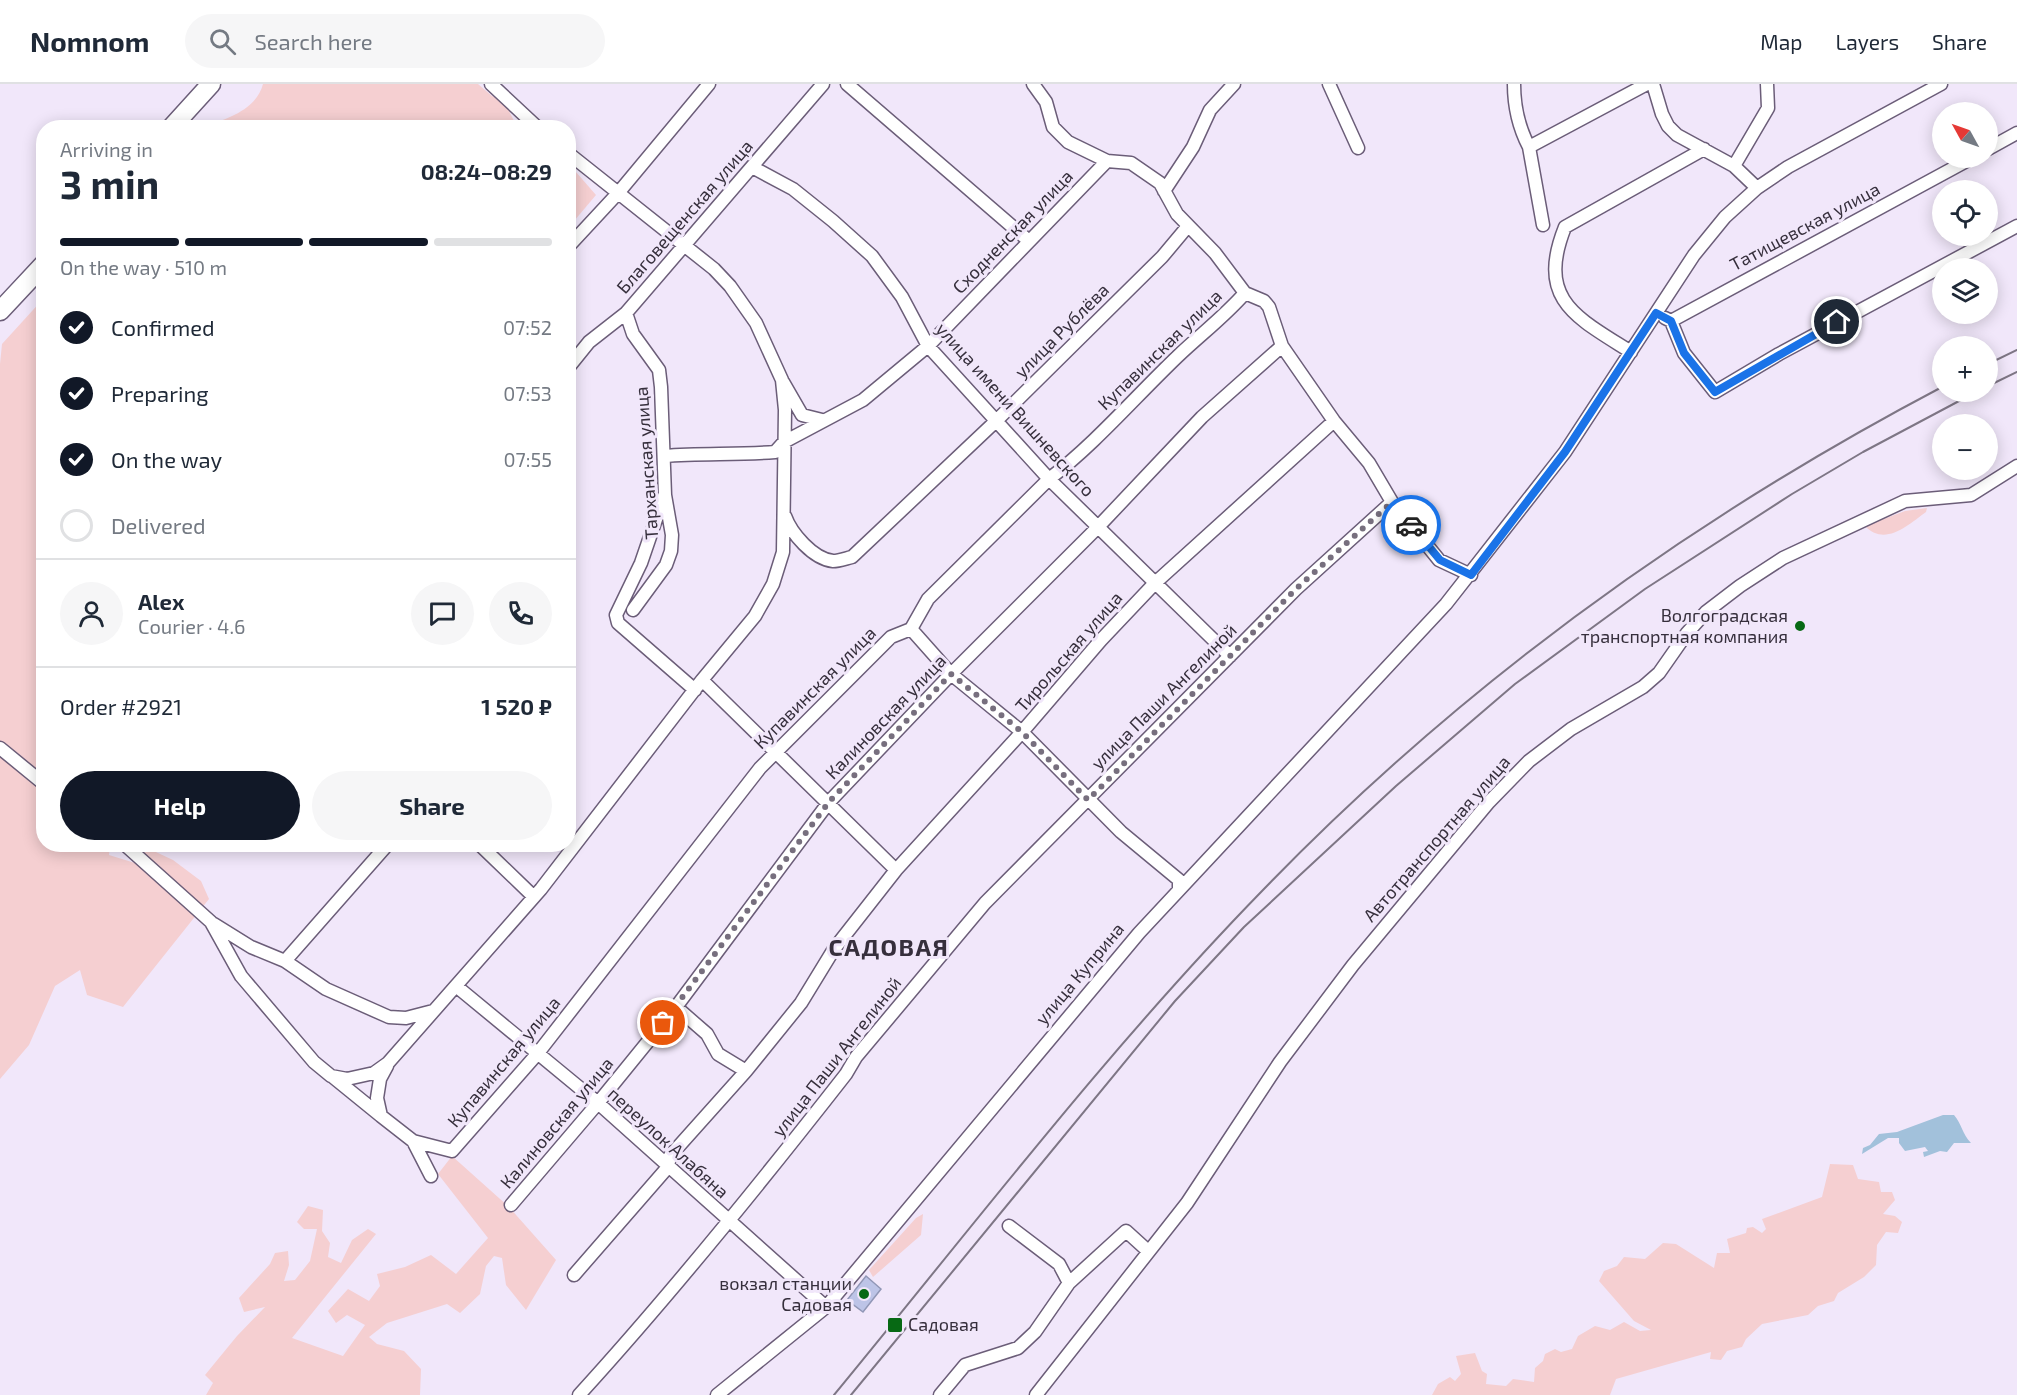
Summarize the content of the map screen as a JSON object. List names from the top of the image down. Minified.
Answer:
{"streets":{"street":["Благовещенская улица","Татищевская улица","Сходненская улица","улица Рублёва","Купавинская улица","улица имени Вишневского","Тарханская улица","Тирольская улица","улица Паши Ангелиной","Калиновская улица","Автотранспортная улица","улица Куприна","переулок Алабяна"]},"crossings":[["Благовещенская улица","улица имени Вишневского"],["Благовещенская улица","Тарханская улица"],["Сходненская улица","улица имени Вишневского"],["Сходненская улица","Тарханская улица"],["улица Рублёва","улица имени Вишневского"],["Купавинская улица","улица имени Вишневского"],["Купавинская улица","переулок Алабяна"],["улица имени Вишневского","Тирольская улица"],["улица имени Вишневского","улица Паши Ангелиной"],["улица имени Вишневского","Калиновская улица"],["Тирольская улица","переулок Алабяна"],["улица Паши Ангелиной","переулок Алабяна"],["Калиновская улица","переулок Алабяна"],["улица Куприна","переулок Алабяна"]],"districts":["САДОВАЯ"],"places":{"other":["Волгоградская транспортная компания","вокзал станции Садовая"],"transit":["Садовая"]},"north":"top left","page":{"header":"Nomnom","search":"Search here","nav":["Map","Layers","Share"],"map_buttons":["+","−"],"heading":["3 min","Arriving in","08:24–08:29"],"panel":["Alex","Courier · 4.6","Order #2921","1 520 ₽"],"bar":"On the way · 510 m","list":[["Confirmed","07:52"],["Preparing","07:53"],["On the way","07:55"],"Delivered"],"buttons":["Help","Share"]}}
